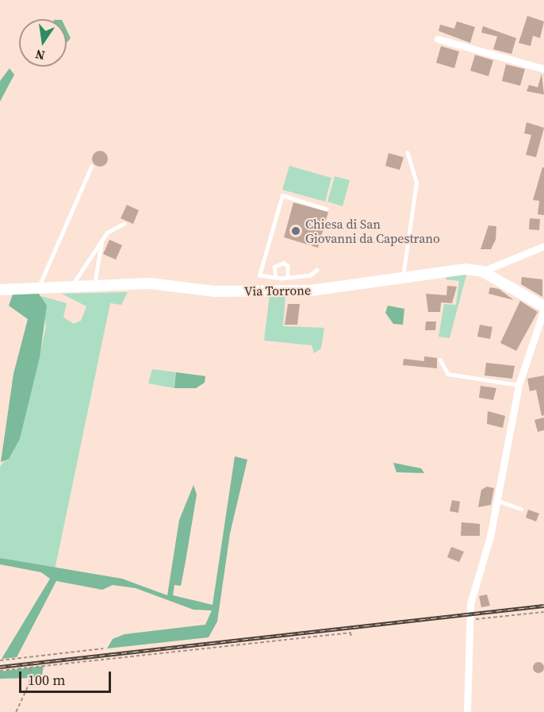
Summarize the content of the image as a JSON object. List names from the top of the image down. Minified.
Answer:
{"streets":{"main road":["Via Torrone"]},"places":["Chiesa di San Giovanni da Capestrano"],"scale_bar":"100 m","north":"bottom"}
